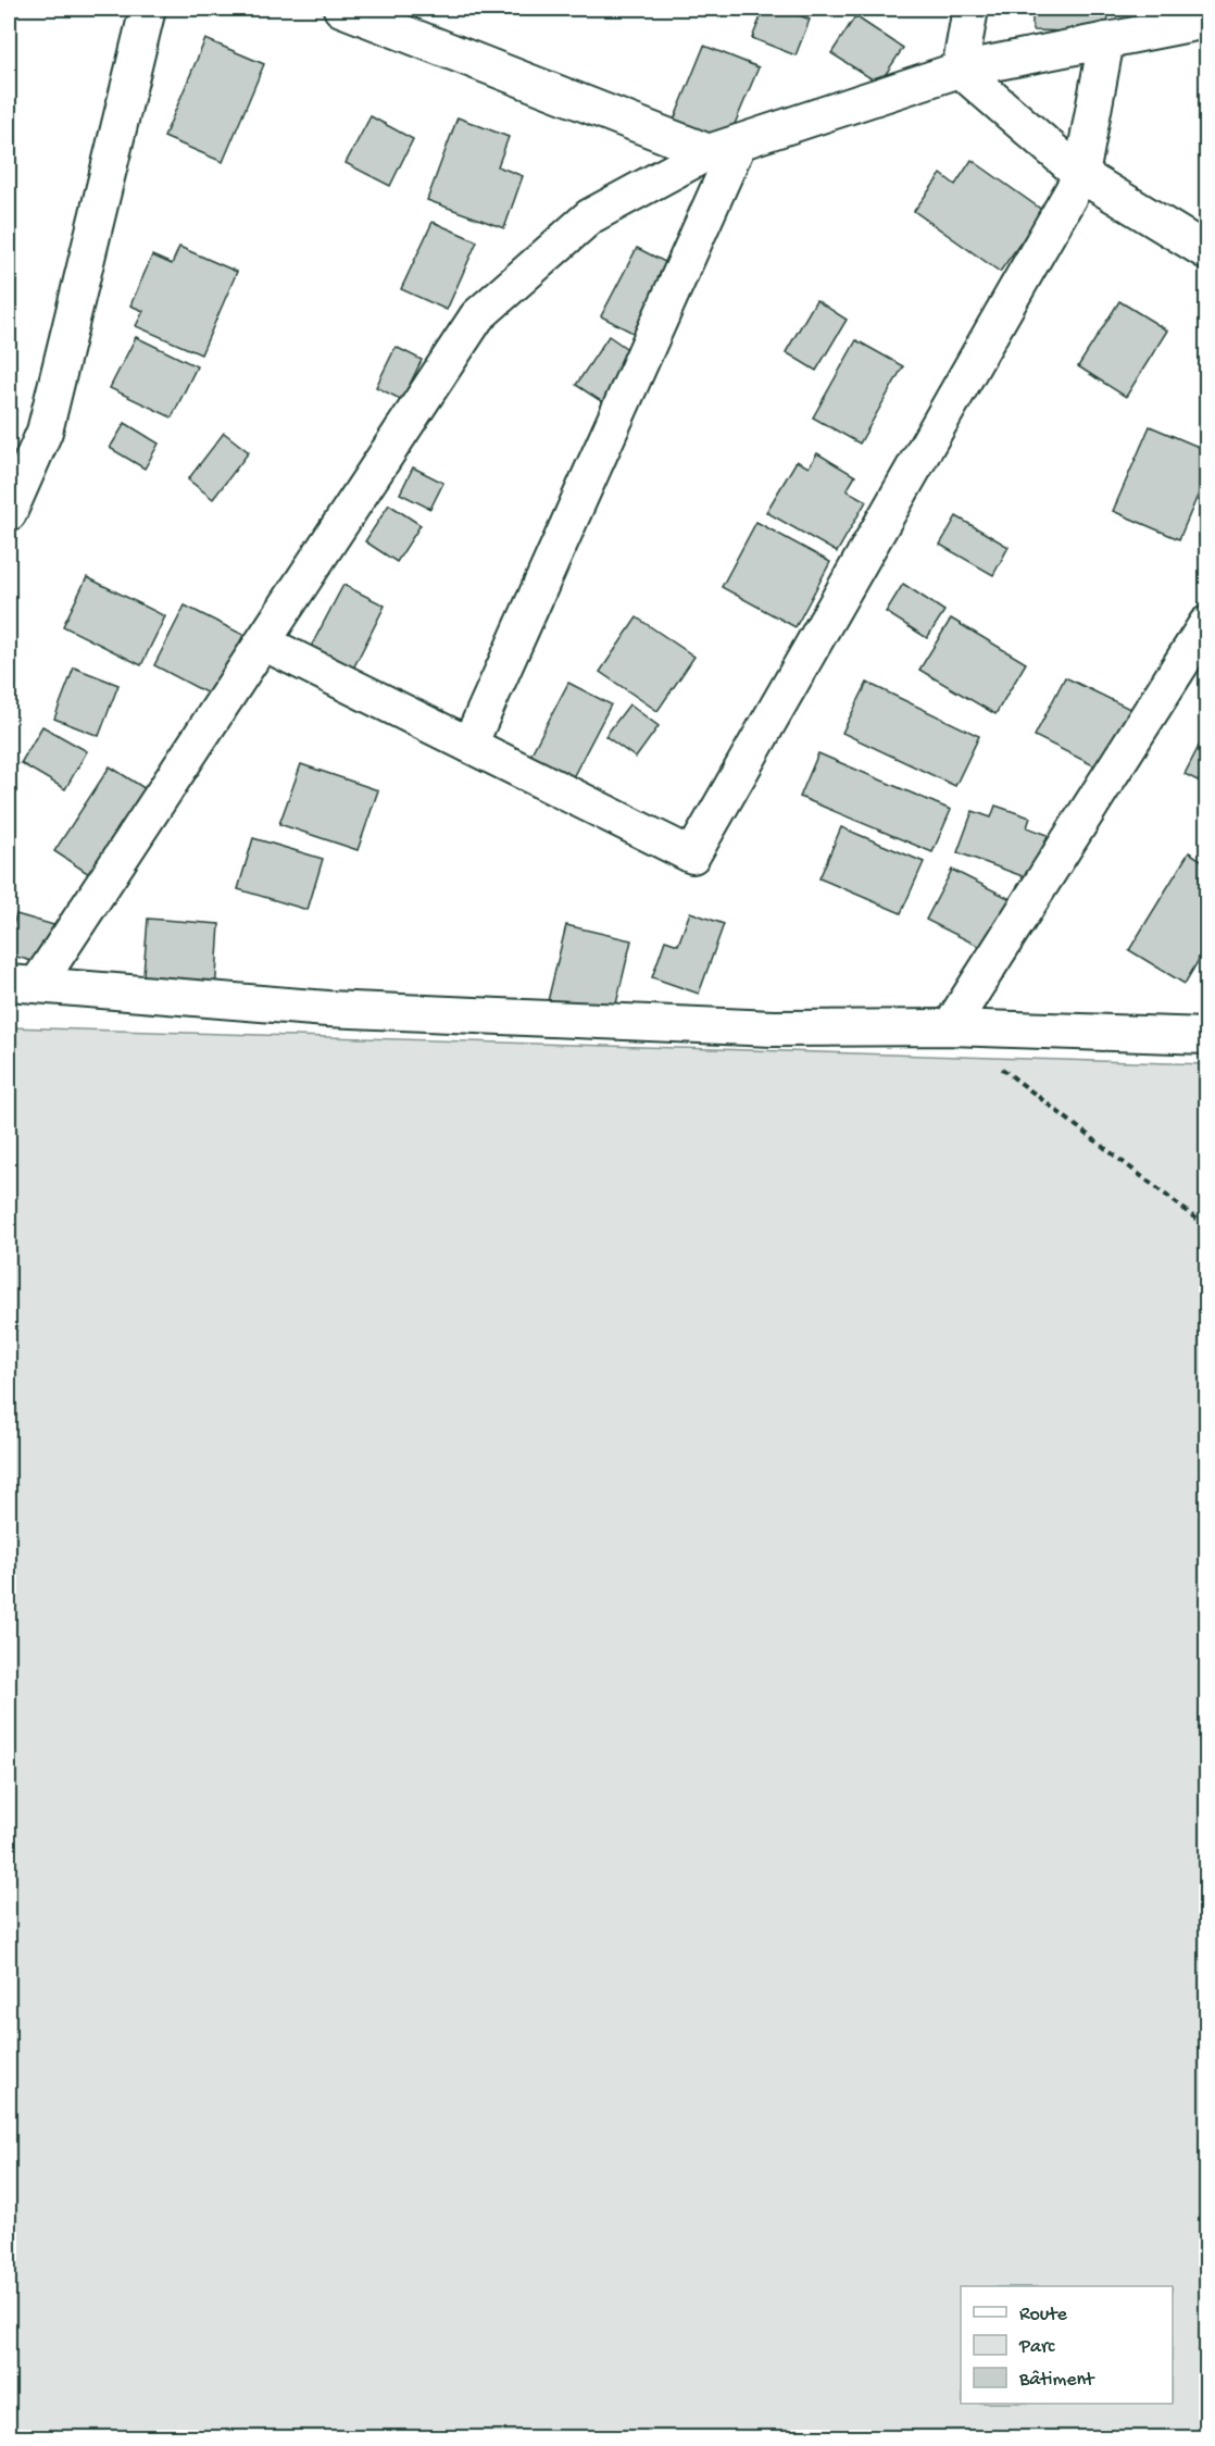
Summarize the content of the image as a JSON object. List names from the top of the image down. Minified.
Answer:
{"legend":["Route","Parc","Bâtiment"]}
